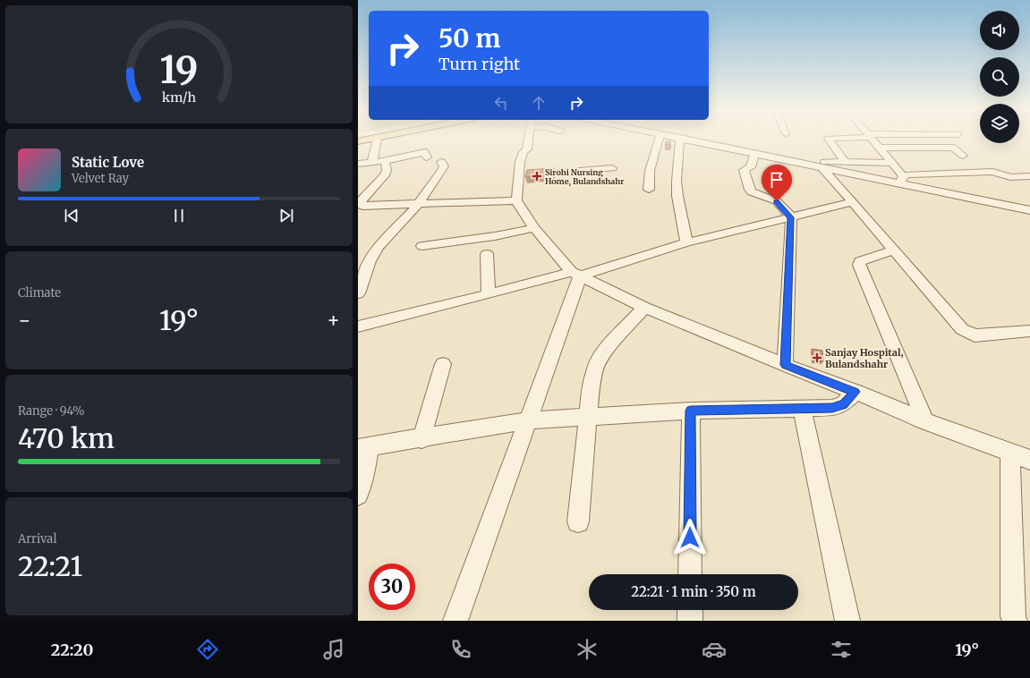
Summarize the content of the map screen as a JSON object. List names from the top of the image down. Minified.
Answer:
{"places":{"health":["Sirohi Nursing Home, Bulandshahr","Sanjay Hospital, Bulandshahr"]},"page":{"turn":["50 m","Turn right"],"song":["Static Love","Velvet Ray"],"tile":["Climate",["Range · 94%","470 km"],["Arrival","22:21"]],"heat":["−","19°","+"],"limit":"30","trip":"22:21 · 1 min · 350 m","tabs":["22:20","19°"],"gauge":["19","km/h"]}}
